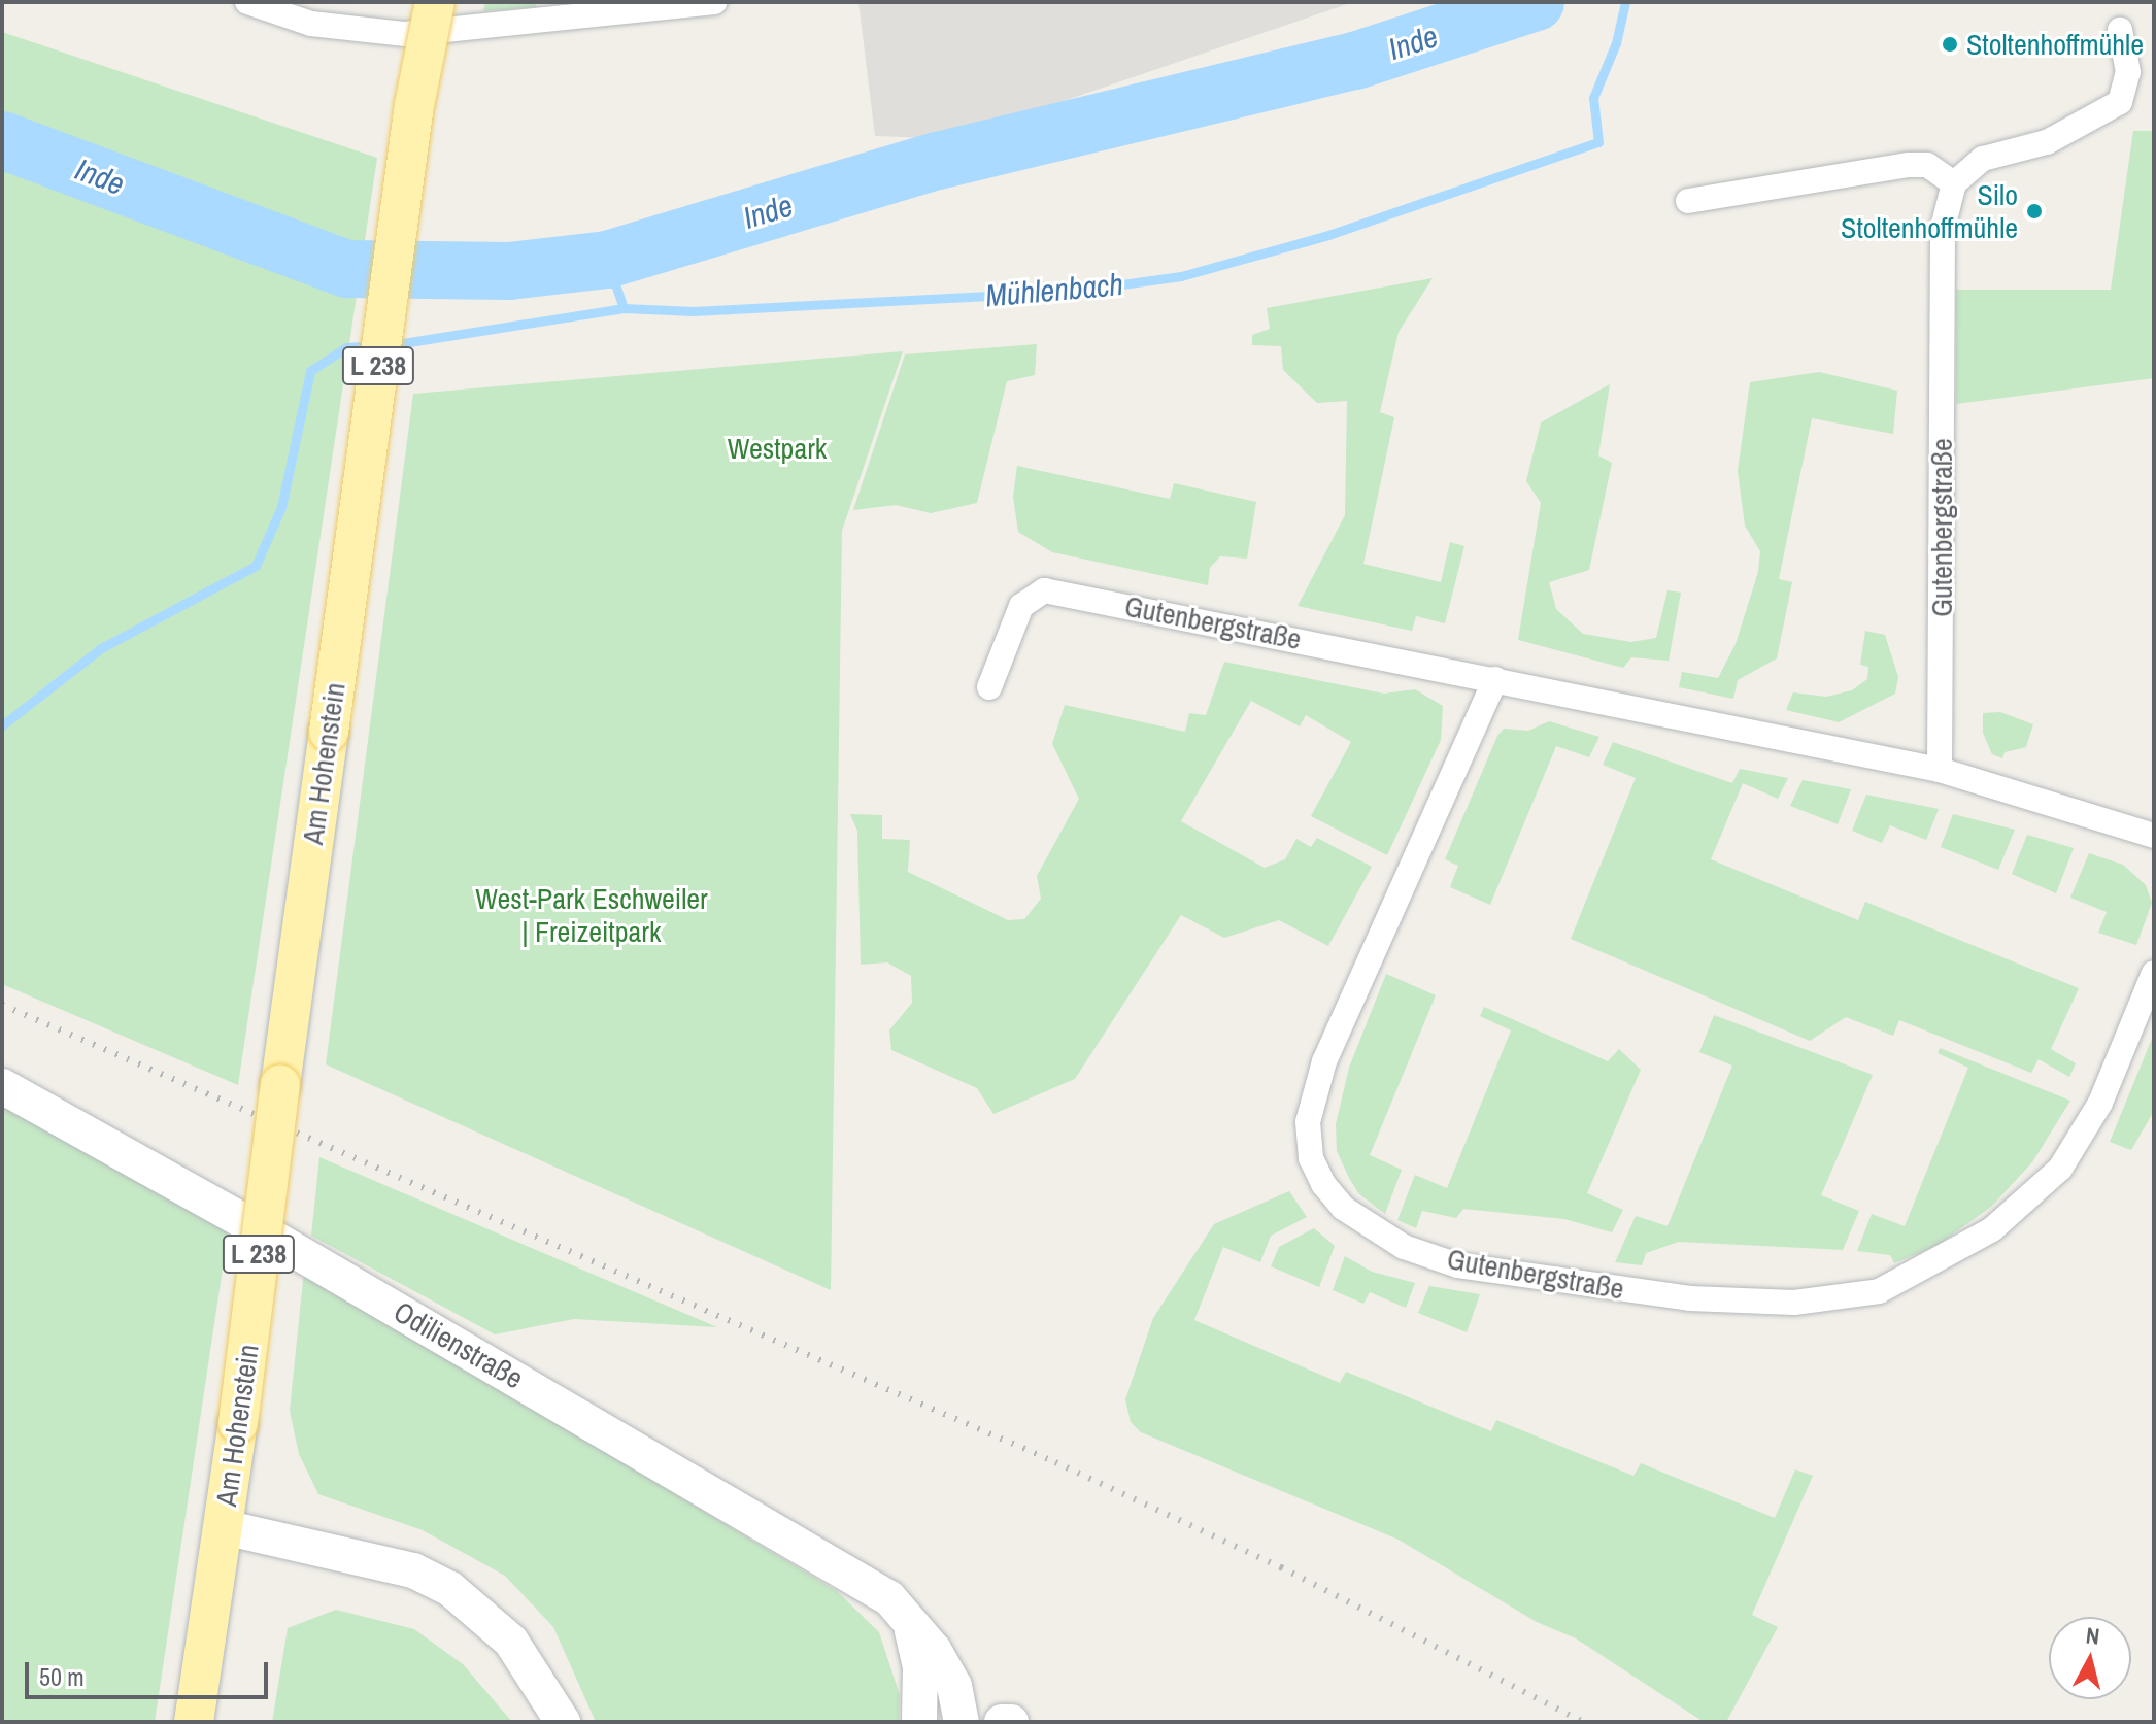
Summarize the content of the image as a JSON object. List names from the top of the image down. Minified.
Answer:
{"streets":{"main road":["L 238","Am Hohenstein","Odilienstraße"],"street":["Gutenbergstraße"]},"water":["Inde","Mühlenbach"],"parks":["Westpark","West-Park Eschweiler | Freizeitpark"],"places":["Stoltenhoffmühle","Silo Stoltenhoffmühle"],"scale_bar":"50 m","north":"top"}
